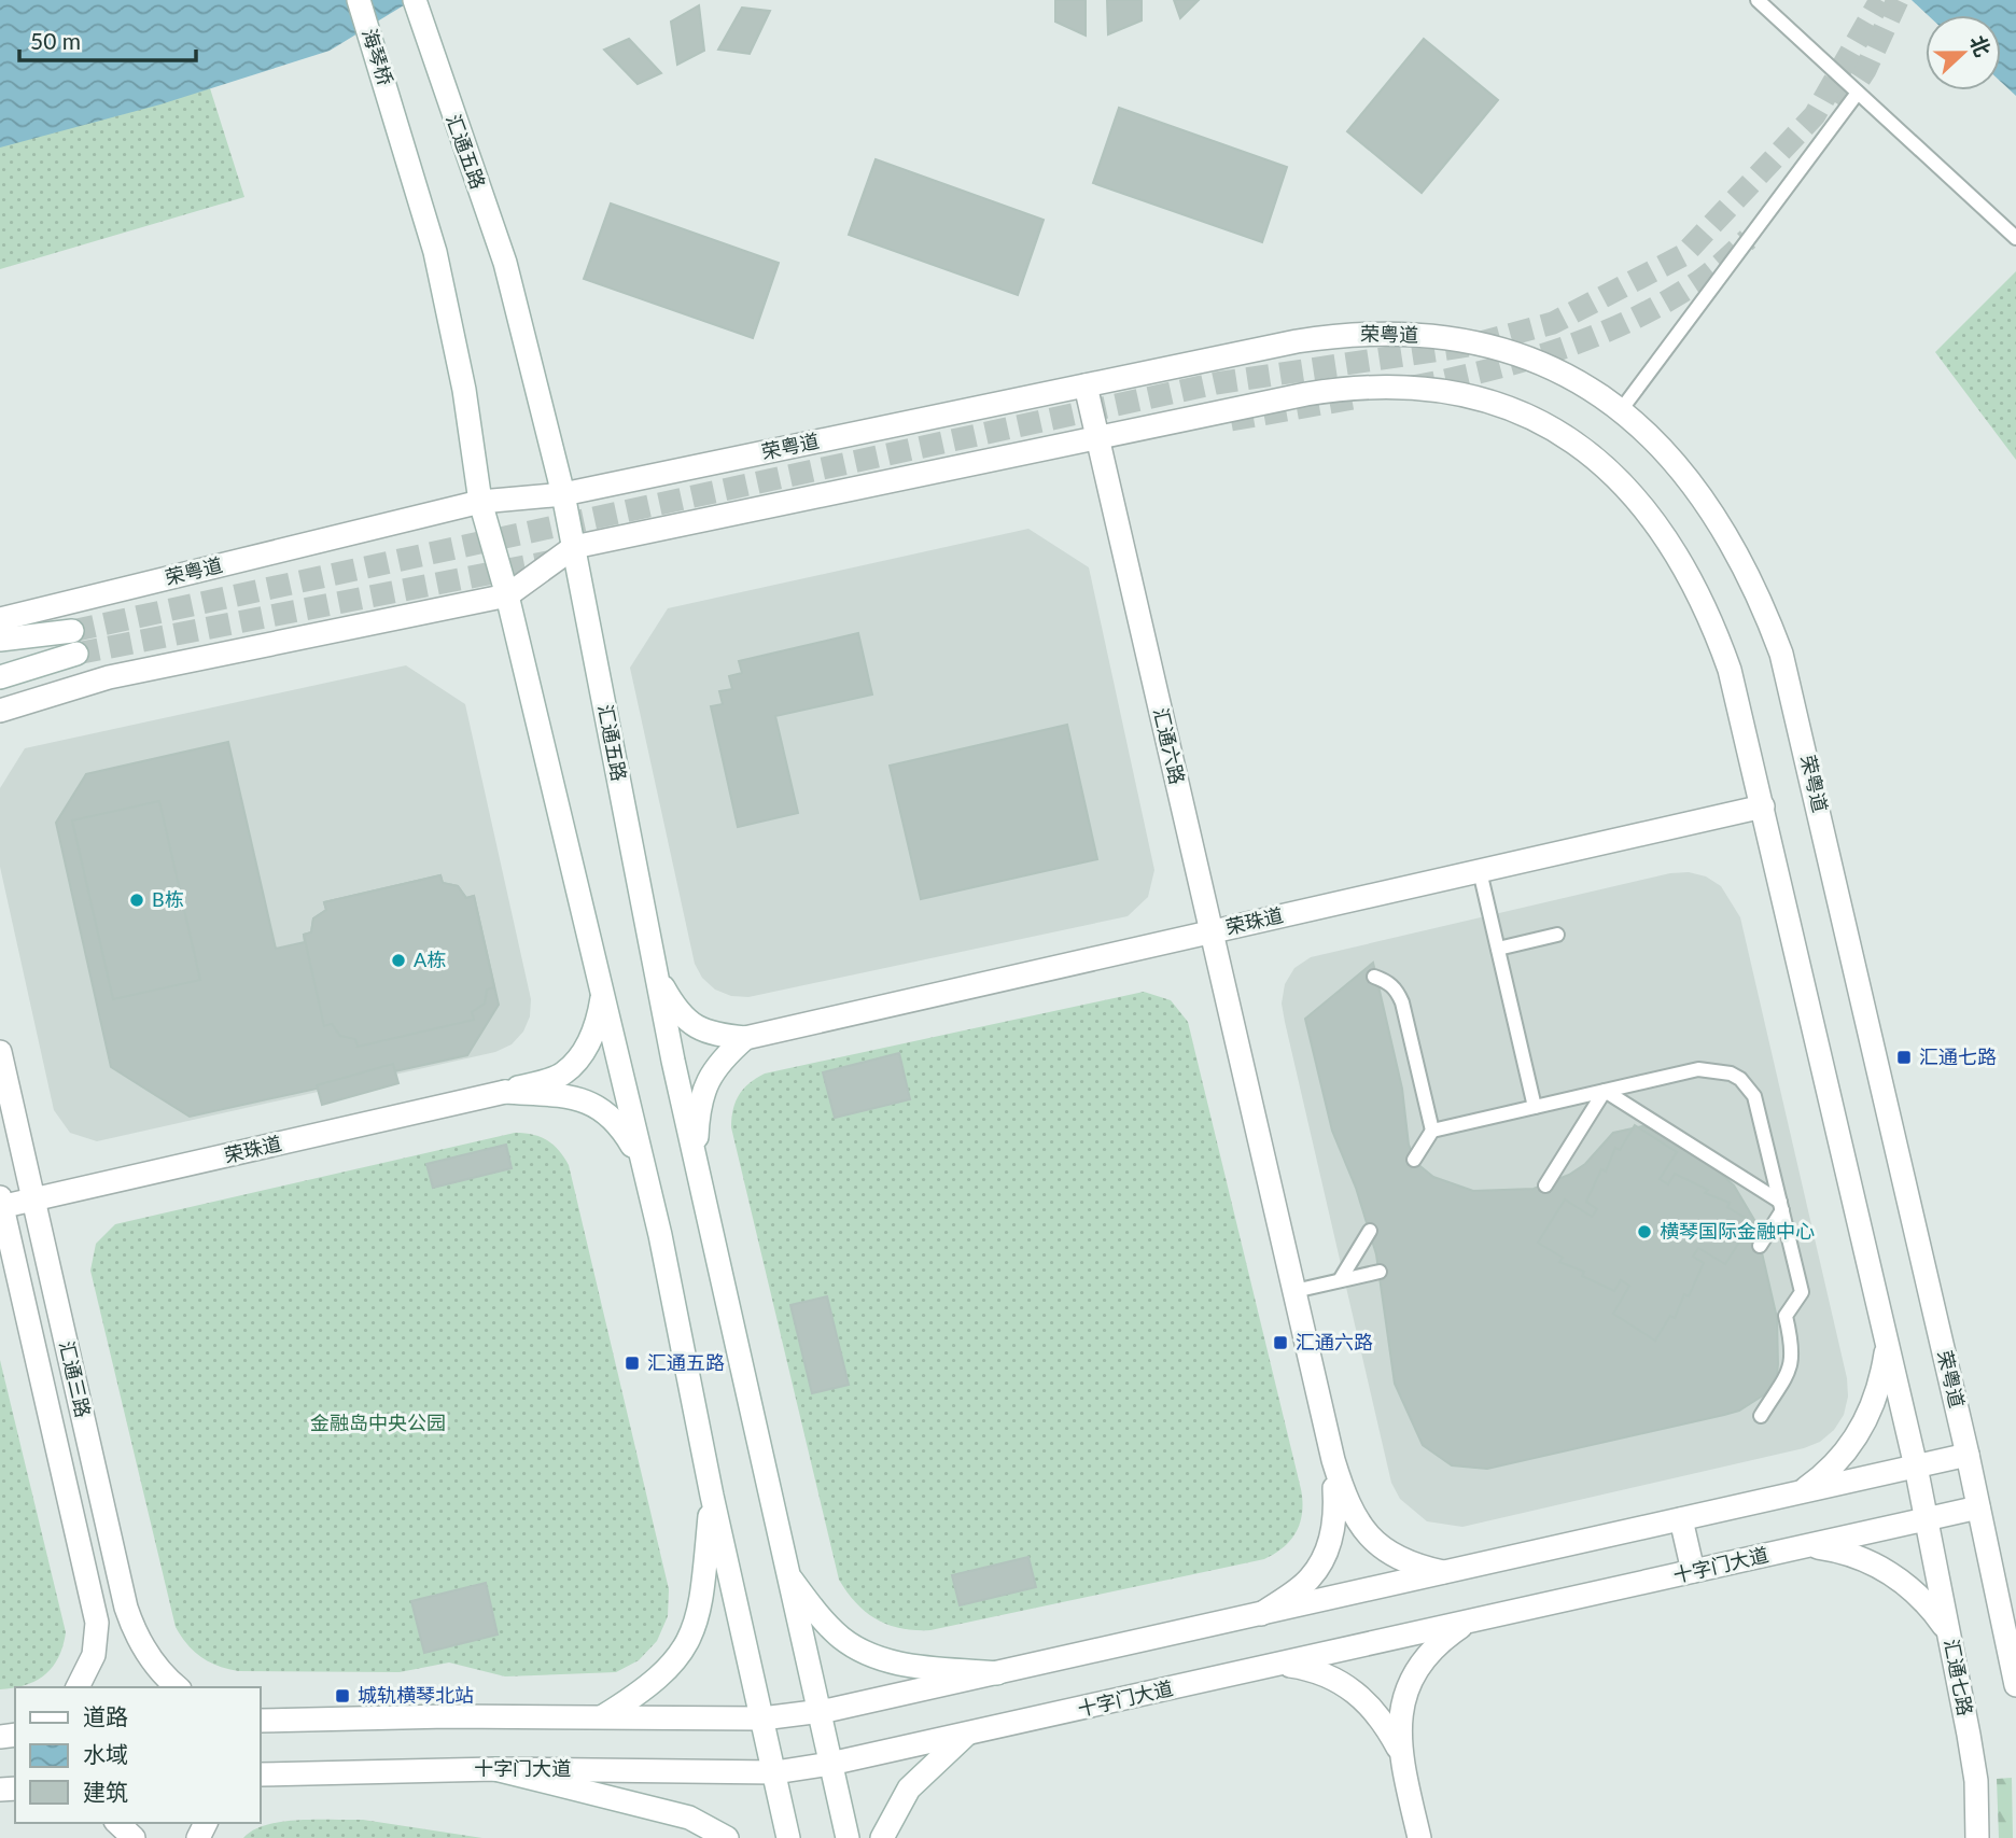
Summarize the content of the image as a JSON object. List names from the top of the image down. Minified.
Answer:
{"streets":{"street":["海琴桥","汇通五路","荣粤道","汇通六路","荣珠道","汇通三路","十字门大道","汇通七路"]},"crossings":[["海琴桥","荣粤道"],["汇通五路","荣粤道"],["汇通五路","十字门大道"],["荣粤道","汇通六路"],["荣粤道","十字门大道"],["汇通六路","荣珠道"],["荣珠道","汇通三路"],["十字门大道","汇通七路"]],"parks":["金融岛中央公园"],"places":{"other":["B栋","A栋","横琴国际金融中心"],"transit":["汇通七路","汇通六路","汇通五路","城轨横琴北站"]},"legend":["道路","水域","建筑"],"scale_bar":"50 m","north":"right"}
